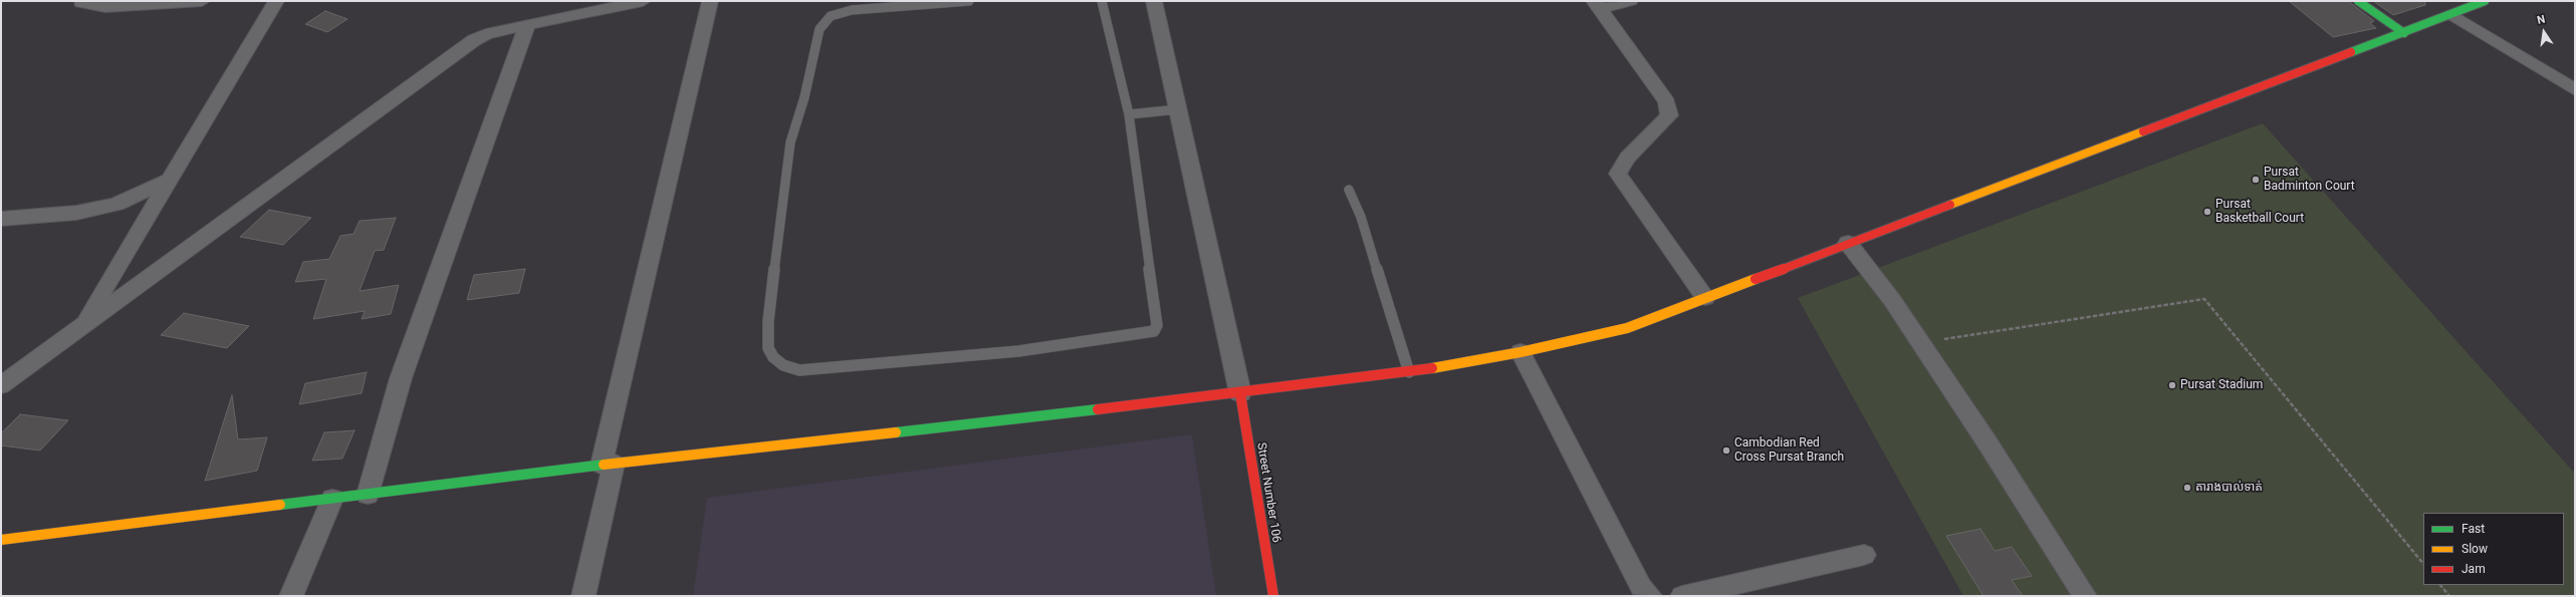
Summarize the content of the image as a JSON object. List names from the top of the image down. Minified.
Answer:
{"streets":{"street":["Street Number 106"]},"places":["Pursat Badminton Court","Pursat Basketball Court","Pursat Stadium","Cambodian Red Cross Pursat Branch","តារាងបាល់ទាត់"],"legend":["Fast","Slow","Jam"],"north":"top"}
